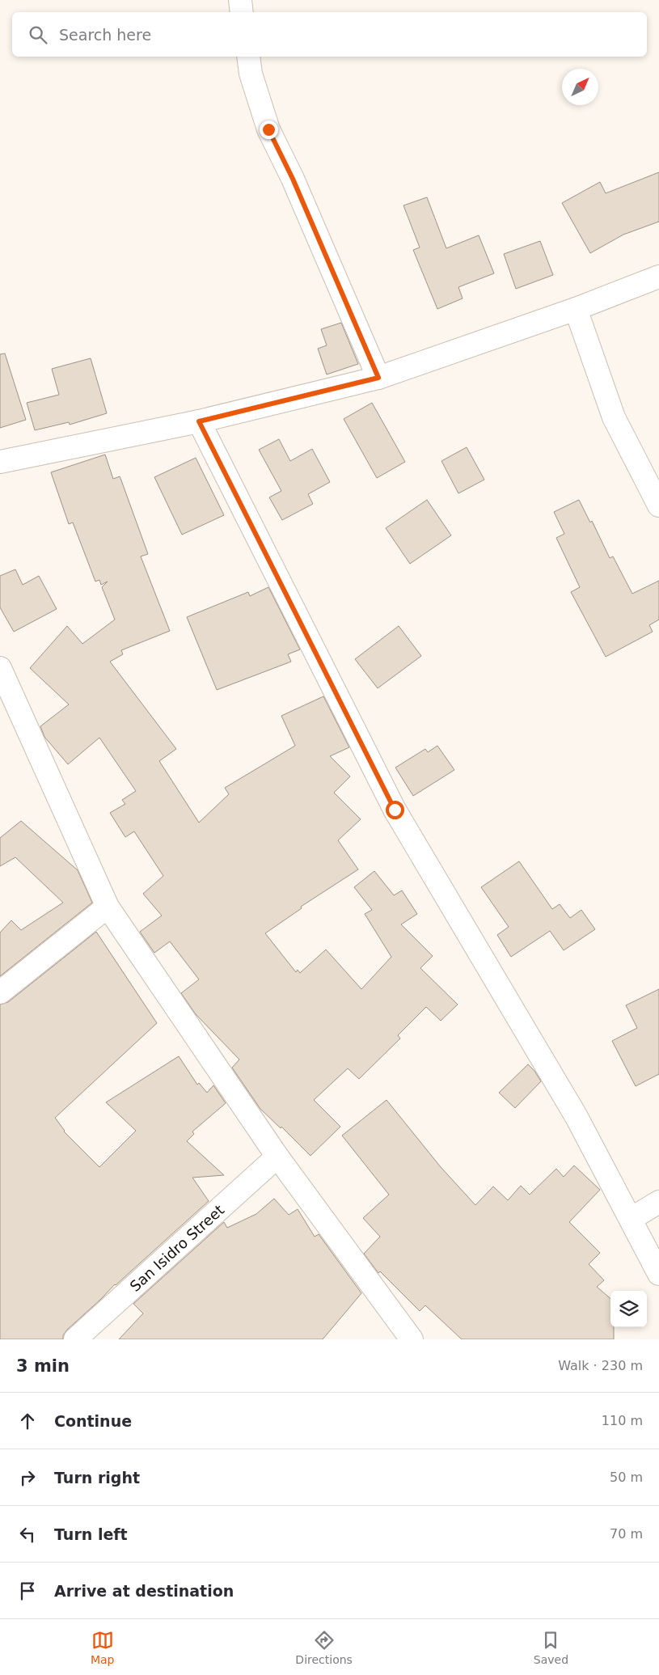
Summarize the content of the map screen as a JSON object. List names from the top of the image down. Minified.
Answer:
{"streets":{"street":["San Isidro Street"]},"north":"top right","page":{"search":"Search here","heading":["3 min","Walk · 230 m"],"list":[["Continue","110 m"],["Turn right","50 m"],["Turn left","70 m"],"Arrive at destination"],"nav":["Map","Directions","Saved"]}}
